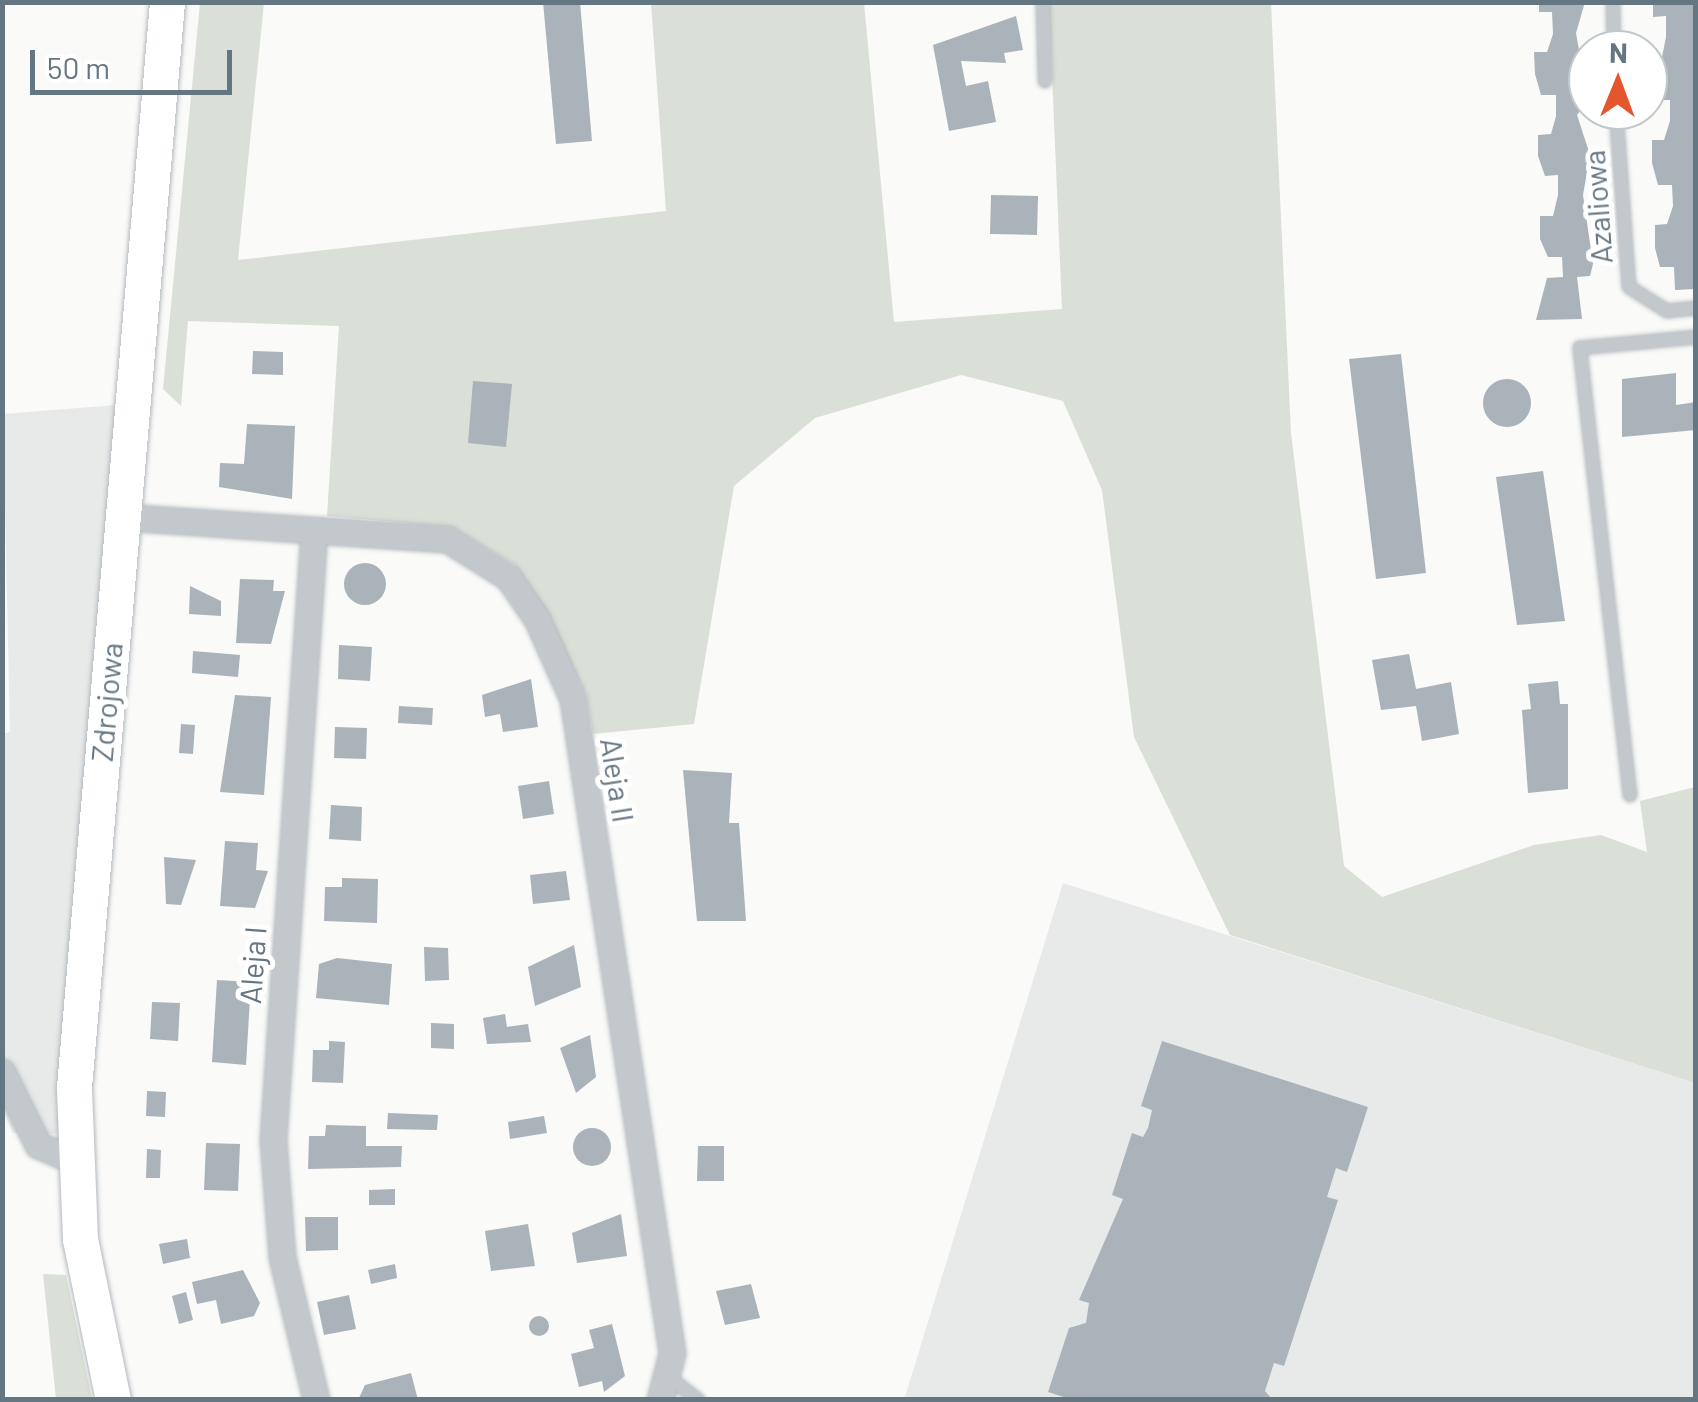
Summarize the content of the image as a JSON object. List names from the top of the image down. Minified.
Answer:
{"streets":{"street":["Zdrojowa","Aleja II","Aleja I"],"lane":["Azaliowa"]},"crossings":[["Zdrojowa","Aleja II"],["Aleja II","Aleja I"]],"scale_bar":"50 m","north":"top"}
